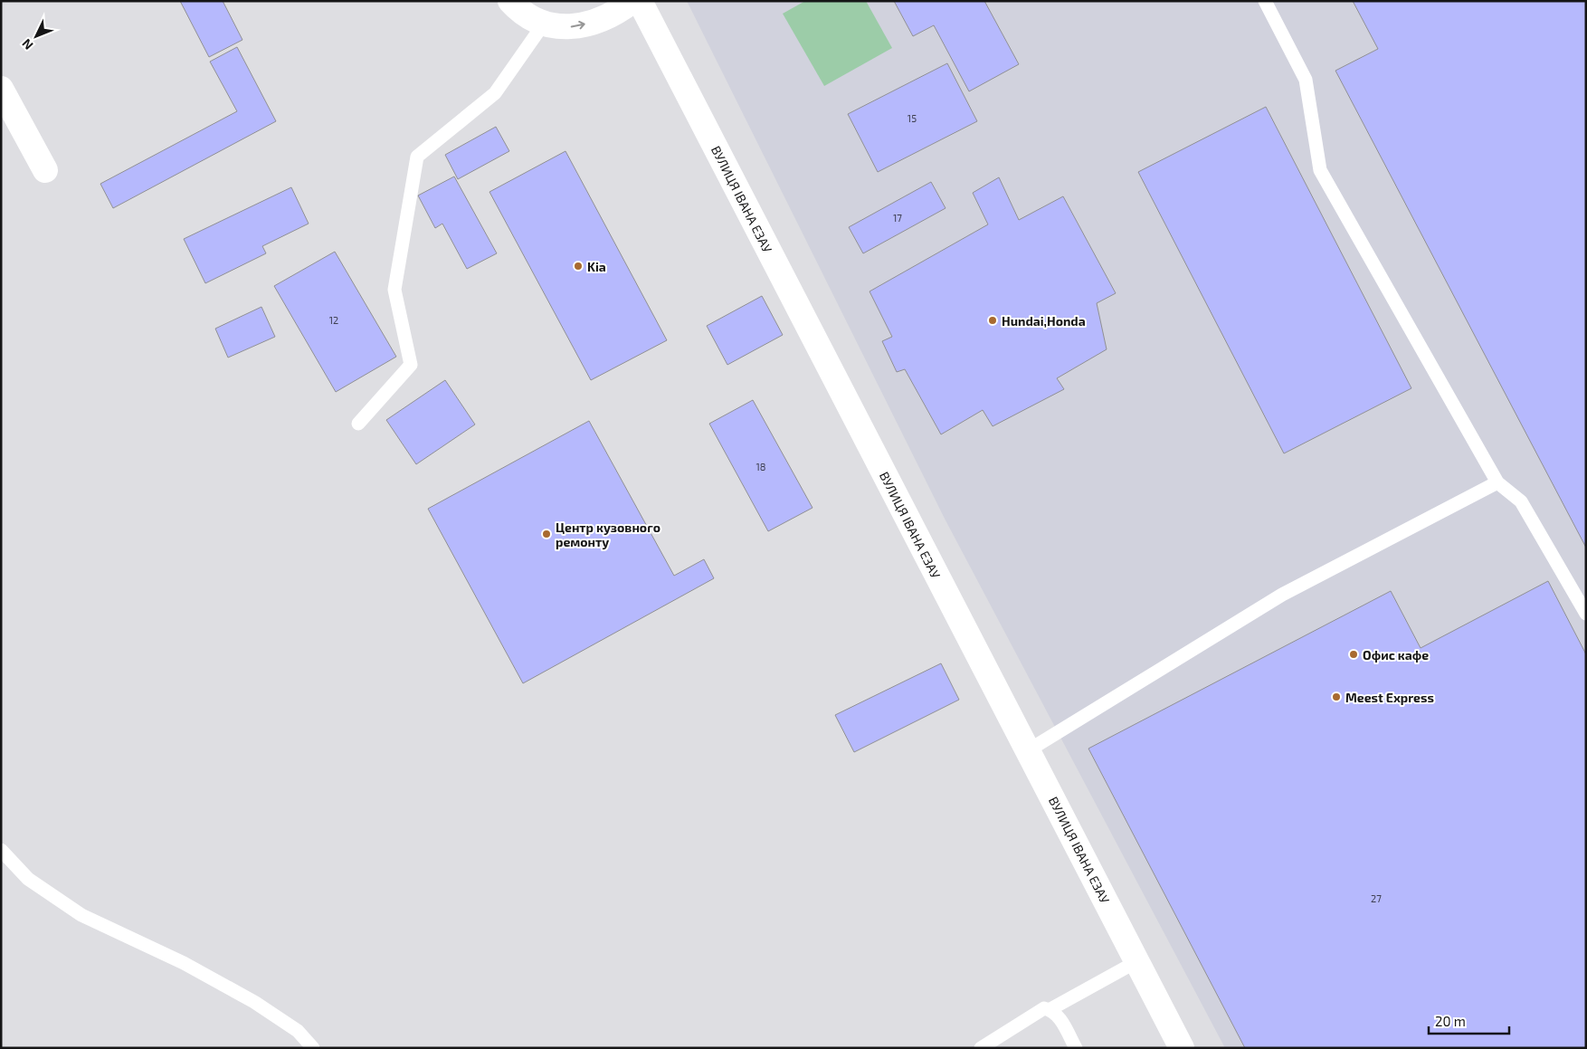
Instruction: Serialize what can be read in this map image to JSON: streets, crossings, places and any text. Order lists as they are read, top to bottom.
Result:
{
  "streets": {
    "street": ["ВУЛИЦЯ ІВАНА ЕЗАУ"]
  },
  "places": [
    "Kia",
    "Hundai,Honda",
    "Центр кузовного ремонту",
    "Офис кафе",
    "Meest Express"
  ],
  "house_numbers": [
    "15",
    "17",
    "12",
    "18",
    "27"
  ],
  "scale_bar": "20 m",
  "north": "bottom left"
}
